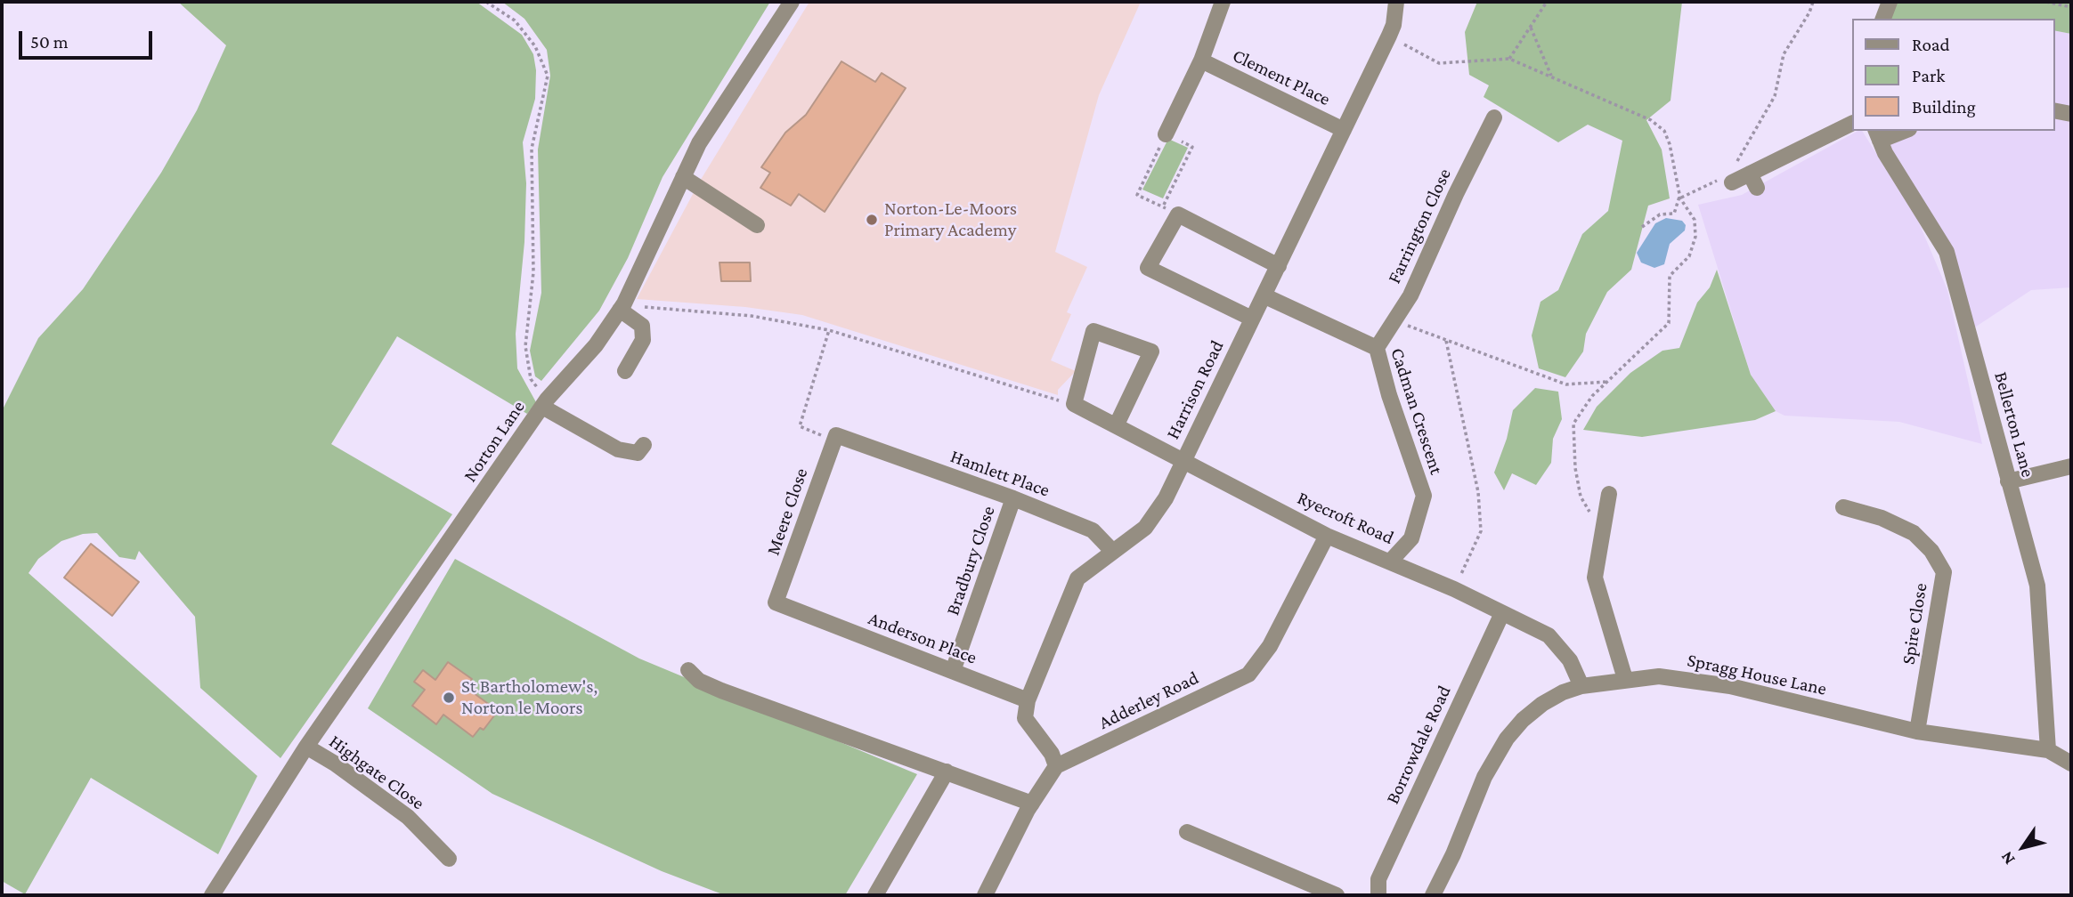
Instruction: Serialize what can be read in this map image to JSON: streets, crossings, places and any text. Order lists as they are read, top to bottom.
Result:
{
  "streets": {
    "street": [
      "Clement Place",
      "Farrington Close",
      "Harrison Road",
      "Cadman Crescent",
      "Bellerton Lane",
      "Norton Lane",
      "Hamlett Place",
      "Meere Close",
      "Ryecroft Road",
      "Bradbury Close",
      "Spire Close",
      "Anderson Place",
      "Spragg House Lane",
      "Adderley Road",
      "Borrowdale Road",
      "Highgate Close"
    ]
  },
  "crossings": [
    ["Clement Place", "Harrison Road"],
    ["Farrington Close", "Cadman Crescent"],
    ["Harrison Road", "Cadman Crescent"],
    ["Harrison Road", "Hamlett Place"],
    ["Harrison Road", "Ryecroft Road"],
    ["Harrison Road", "Anderson Place"],
    ["Cadman Crescent", "Ryecroft Road"],
    ["Bellerton Lane", "Spragg House Lane"],
    ["Norton Lane", "Highgate Close"],
    ["Hamlett Place", "Meere Close"],
    ["Hamlett Place", "Bradbury Close"],
    ["Meere Close", "Anderson Place"],
    ["Ryecroft Road", "Spragg House Lane"],
    ["Ryecroft Road", "Adderley Road"],
    ["Ryecroft Road", "Borrowdale Road"],
    ["Bradbury Close", "Anderson Place"],
    ["Spire Close", "Spragg House Lane"]
  ],
  "places": ["Norton-Le-Moors Primary Academy", "St Bartholomew's, Norton le Moors"],
  "legend": ["Road", "Park", "Building"],
  "scale_bar": "50 m",
  "north": "bottom left"
}
